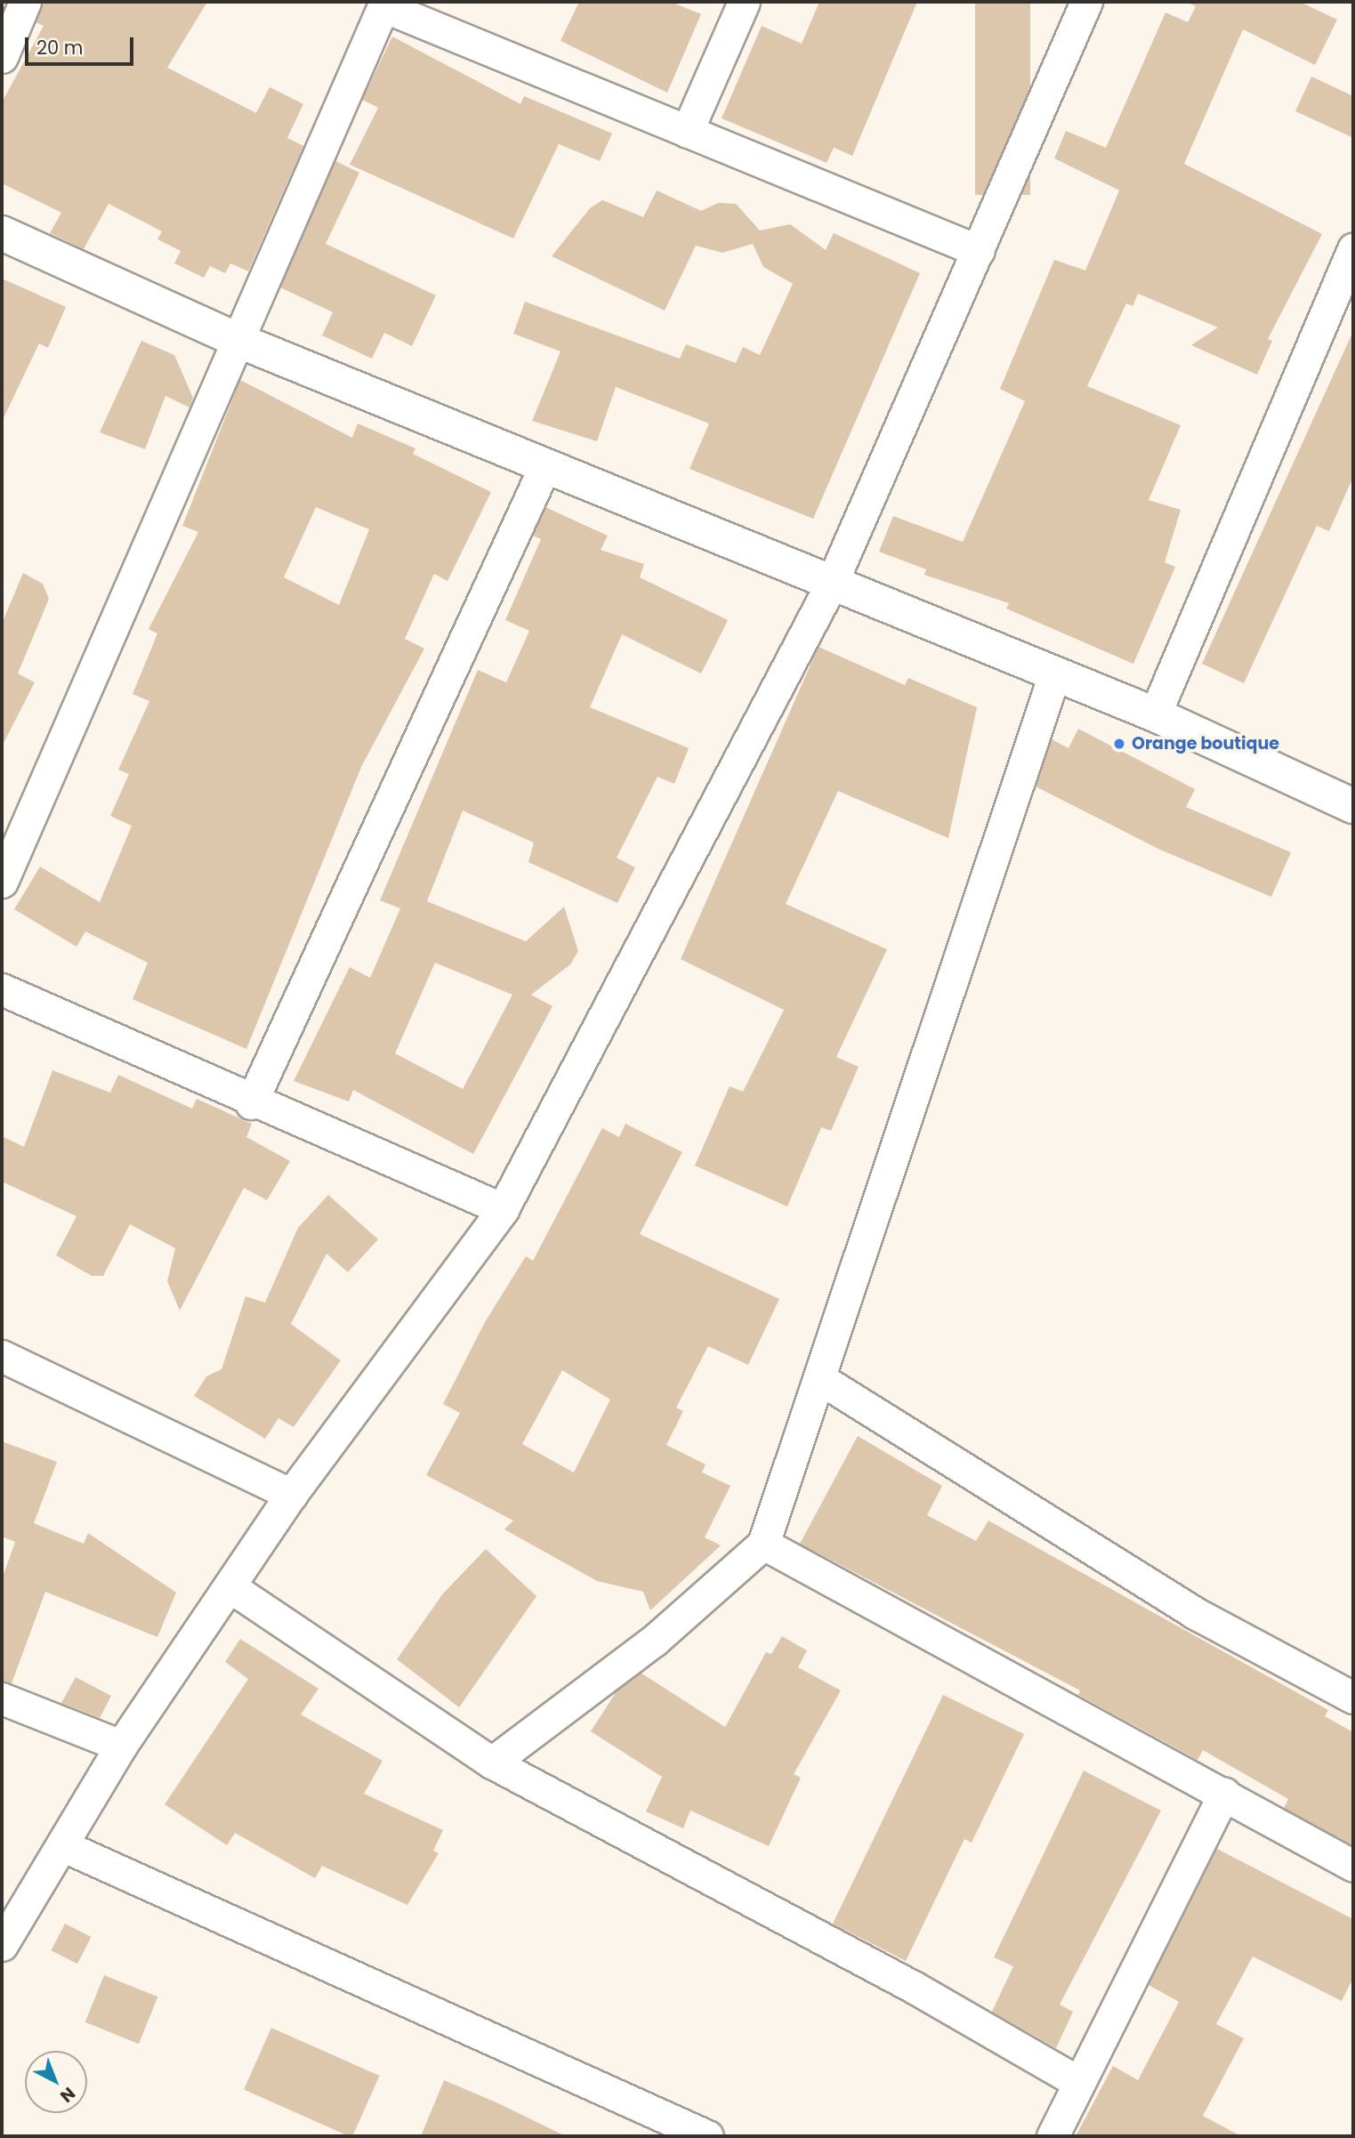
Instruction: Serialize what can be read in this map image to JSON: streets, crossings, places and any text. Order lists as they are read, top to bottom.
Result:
{
  "places": ["Orange boutique"],
  "scale_bar": "20 m",
  "north": "bottom right"
}
